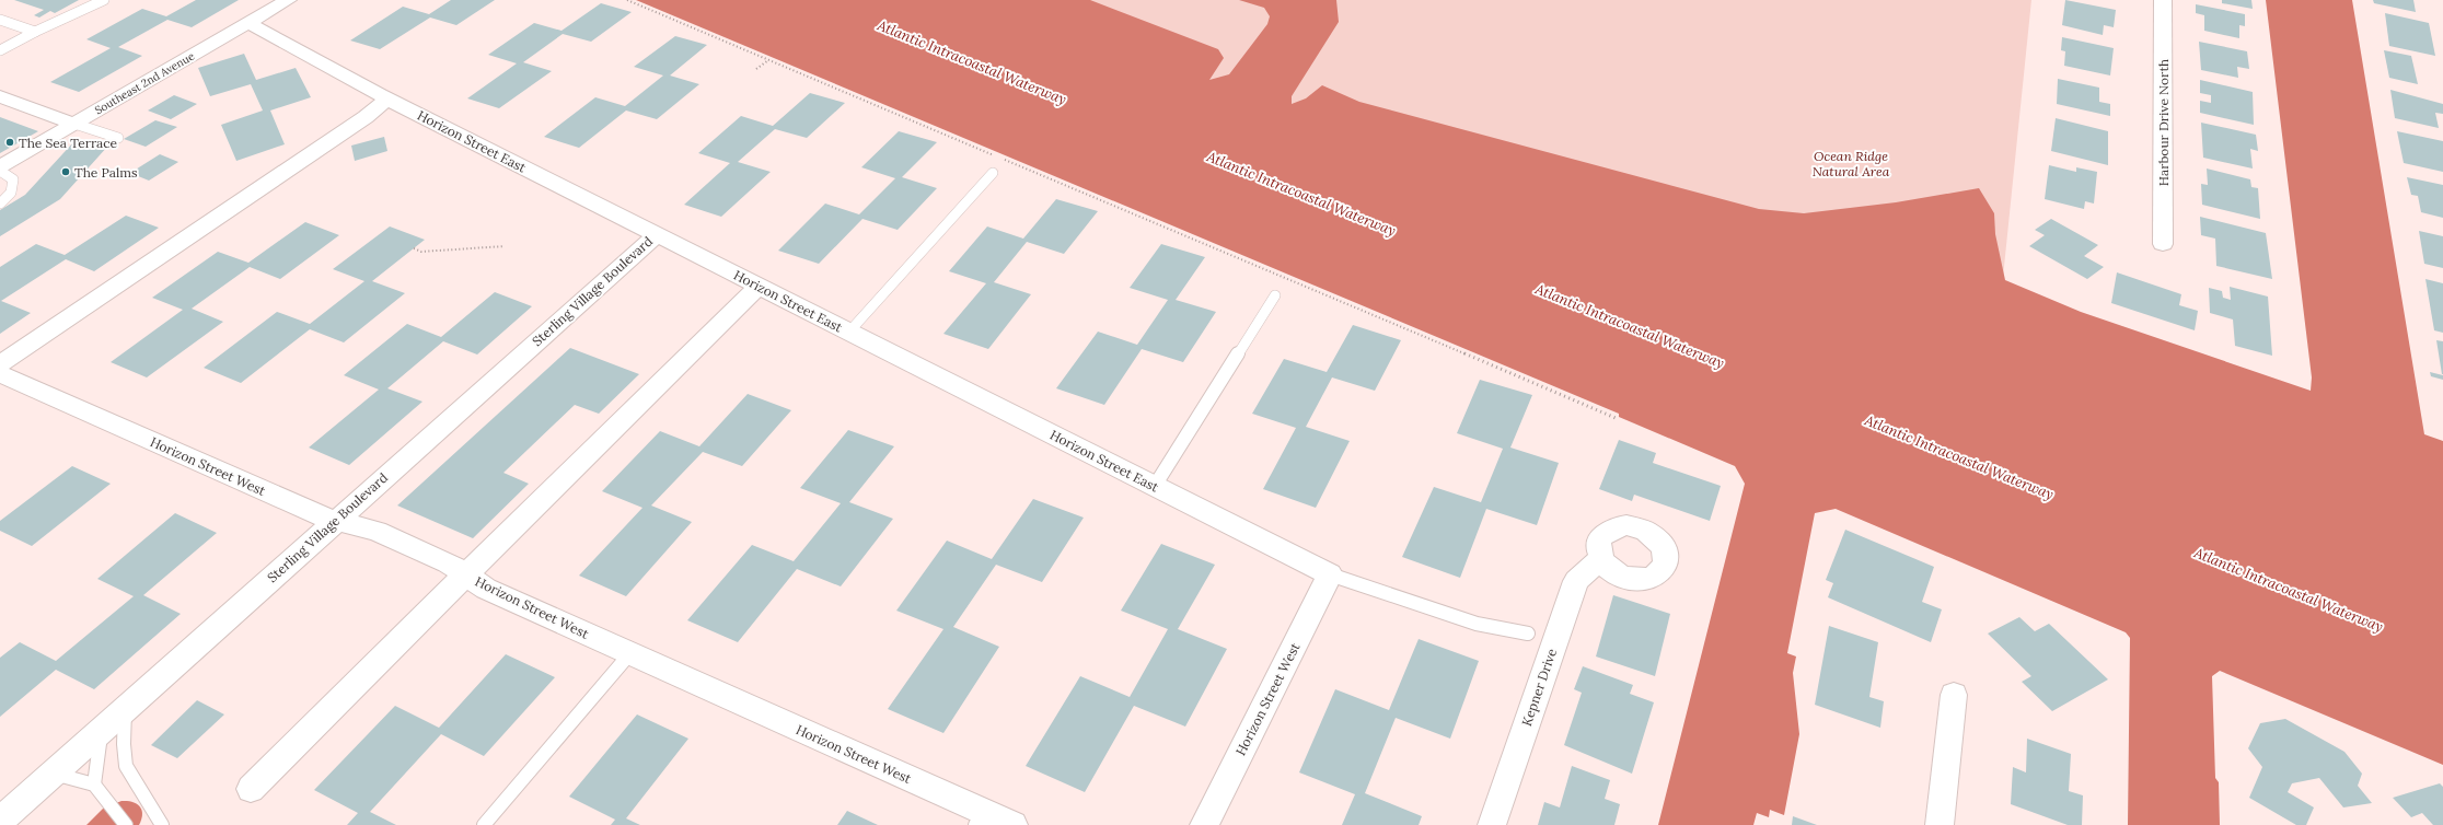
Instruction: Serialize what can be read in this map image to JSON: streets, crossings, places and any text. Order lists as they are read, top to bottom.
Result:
{
  "streets": {
    "street": [
      "Southeast 2nd Avenue",
      "Harbour Drive North",
      "Horizon Street East",
      "Sterling Village Boulevard",
      "Horizon Street West",
      "Kepner Drive"
    ]
  },
  "crossings": [
    ["Southeast 2nd Avenue", "Horizon Street East"],
    ["Horizon Street East", "Sterling Village Boulevard"],
    ["Horizon Street East", "Horizon Street West"],
    ["Sterling Village Boulevard", "Horizon Street West"]
  ],
  "water": ["Atlantic Intracoastal Waterway"],
  "parks": ["Ocean Ridge Natural Area"],
  "places": ["The Sea Terrace", "The Palms"]
}
